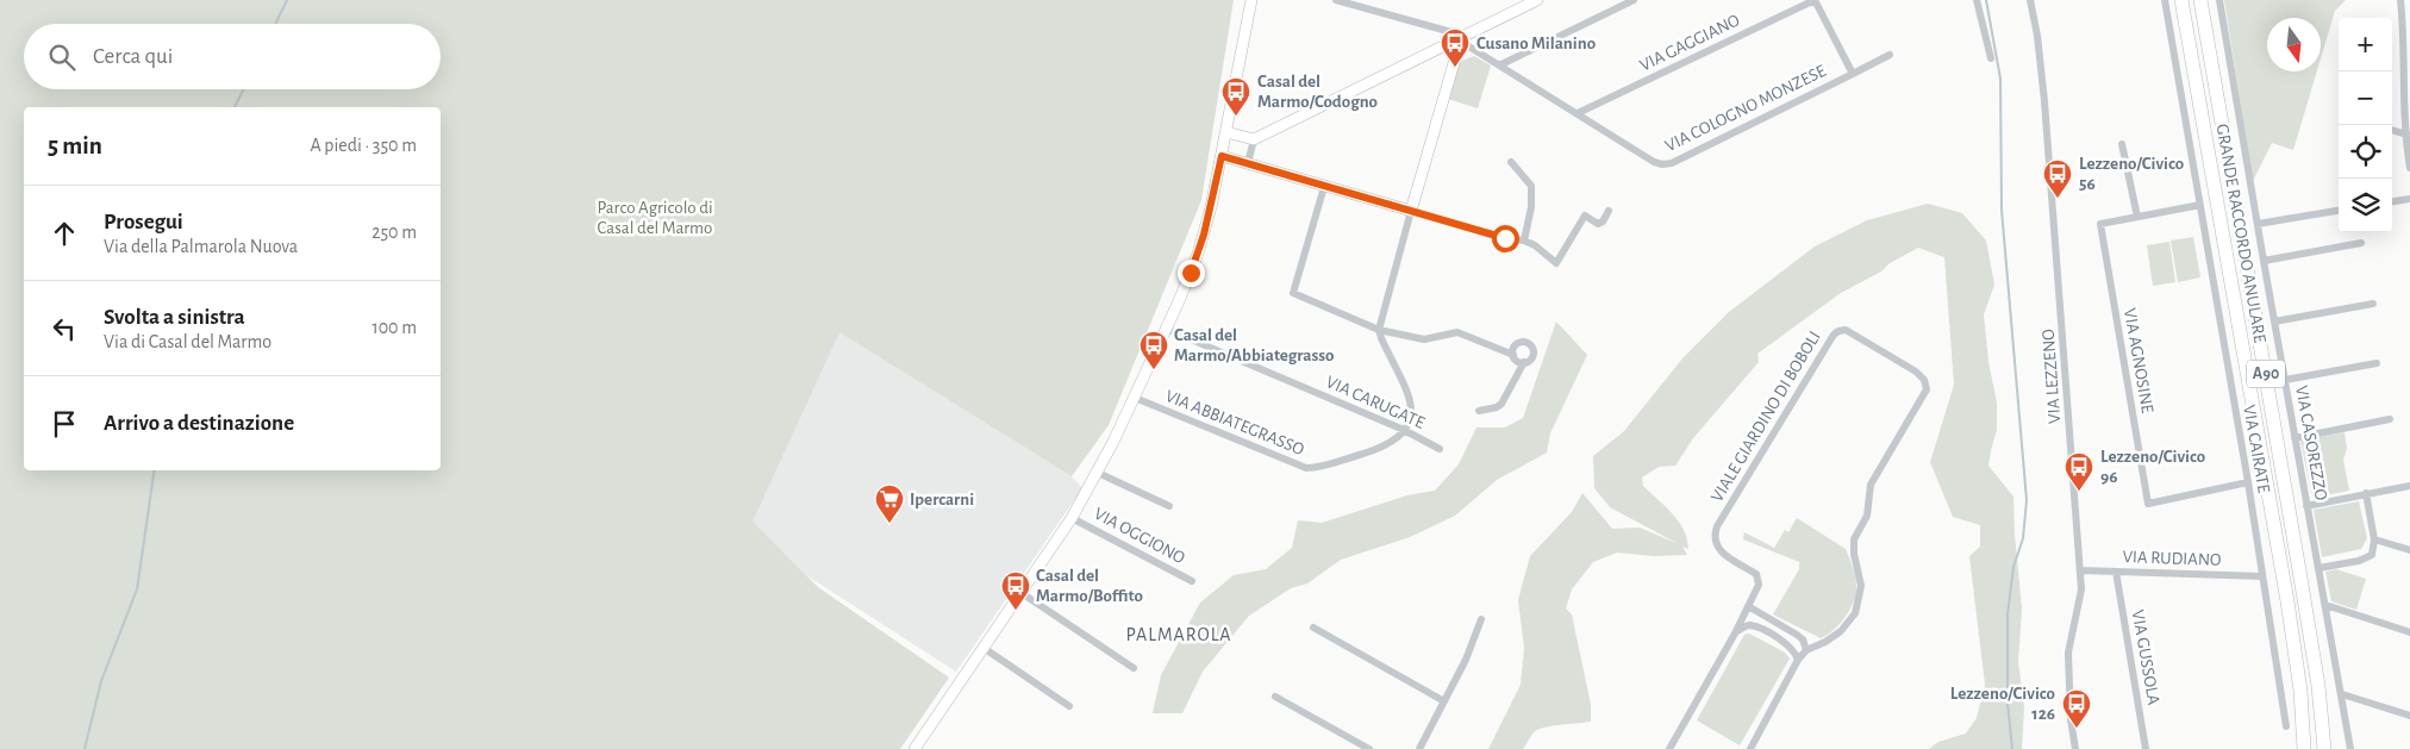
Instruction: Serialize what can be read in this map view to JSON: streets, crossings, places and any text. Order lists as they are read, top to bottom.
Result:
{
  "streets": {
    "highway": ["GRANDE RACCORDO ANULARE", "A90"],
    "street": [
      "VIA GAGGIANO",
      "VIA COLOGNO MONZESE",
      "VIA AGNOSINE",
      "VIA LEZZENO",
      "VIA CARUGATE",
      "VIALE GIARDINO DI BOBOLI",
      "VIA ABBIATEGRASSO",
      "VIA CASOREZZO",
      "VIA CAIRATE",
      "VIA OGGIONO",
      "VIA RUDIANO",
      "VIA GUSSOLA"
    ]
  },
  "crossings": [
    ["VIA GAGGIANO", "VIA COLOGNO MONZESE"],
    ["VIA AGNOSINE", "VIA CAIRATE"],
    ["VIA LEZZENO", "VIA RUDIANO"],
    ["VIA CARUGATE", "VIA ABBIATEGRASSO"],
    ["VIA CAIRATE", "VIA RUDIANO"],
    ["VIA RUDIANO", "VIA GUSSOLA"]
  ],
  "districts": ["PALMAROLA"],
  "parks": ["Parco Agricolo di Casal del Marmo"],
  "places": {
    "bus stop": [
      "Cusano Milanino",
      "Casal del Marmo/Codogno",
      "Lezzeno/Civico 56",
      "Casal del Marmo/Abbiategrasso",
      "Lezzeno/Civico 96",
      "Casal del Marmo/Boffito",
      "Lezzeno/Civico 126"
    ],
    "supermarket": ["Ipercarni"]
  },
  "north": "bottom",
  "page": {
    "map_buttons": ["+", "−"],
    "search": "Cerca qui",
    "heading": ["5 min", "A piedi · 350 m"],
    "list": [
      ["Prosegui", "Via della Palmarola Nuova", "250 m"],
      ["Svolta a sinistra", "Via di Casal del Marmo", "100 m"],
      "Arrivo a destinazione"
    ]
  }
}
